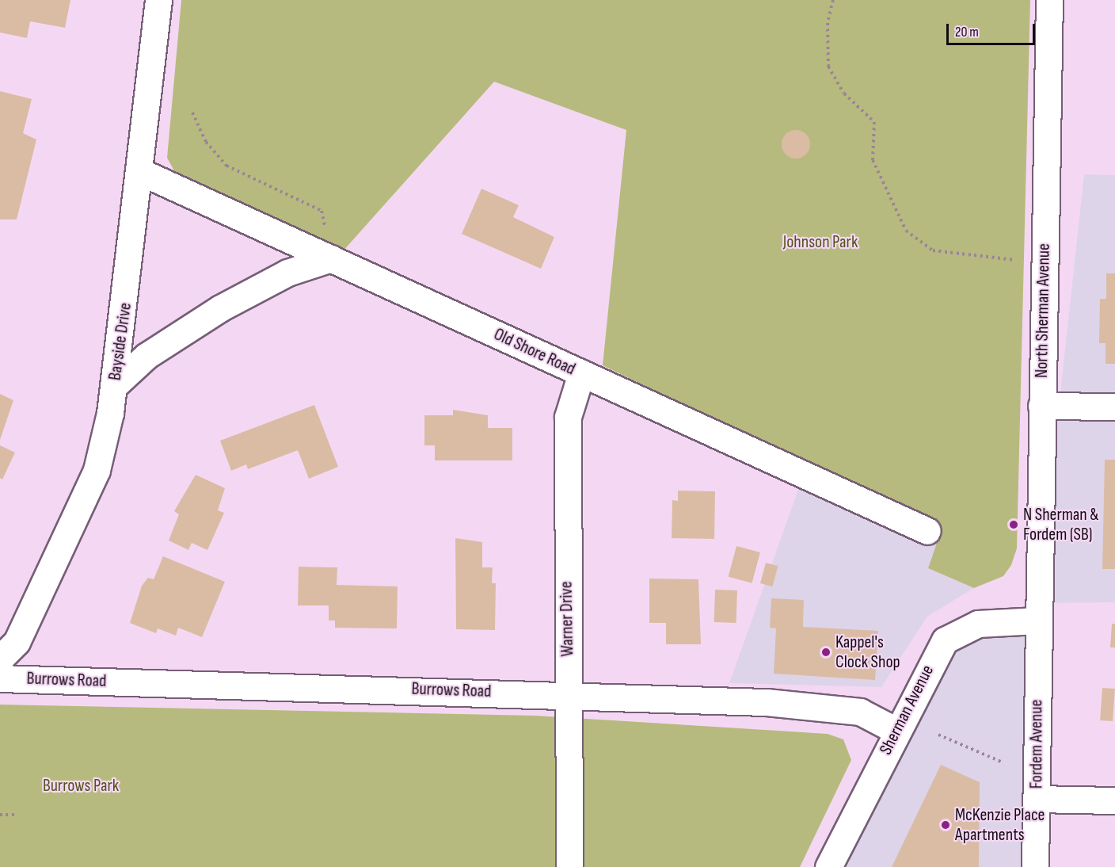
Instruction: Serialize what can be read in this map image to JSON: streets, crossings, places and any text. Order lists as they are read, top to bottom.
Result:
{
  "streets": {
    "street": [
      "North Sherman Avenue",
      "Bayside Drive",
      "Old Shore Road",
      "Warner Drive",
      "Burrows Road",
      "Sherman Avenue",
      "Fordem Avenue"
    ]
  },
  "crossings": [
    ["North Sherman Avenue", "Sherman Avenue"],
    ["North Sherman Avenue", "Fordem Avenue"],
    ["Bayside Drive", "Old Shore Road"],
    ["Old Shore Road", "Warner Drive"],
    ["Warner Drive", "Burrows Road"],
    ["Burrows Road", "Sherman Avenue"],
    ["Sherman Avenue", "Fordem Avenue"]
  ],
  "parks": ["Johnson Park", "Burrows Park"],
  "places": ["N Sherman & Fordem (SB)", "Kappel's Clock Shop", "McKenzie Place Apartments"],
  "scale_bar": "20 m"
}
